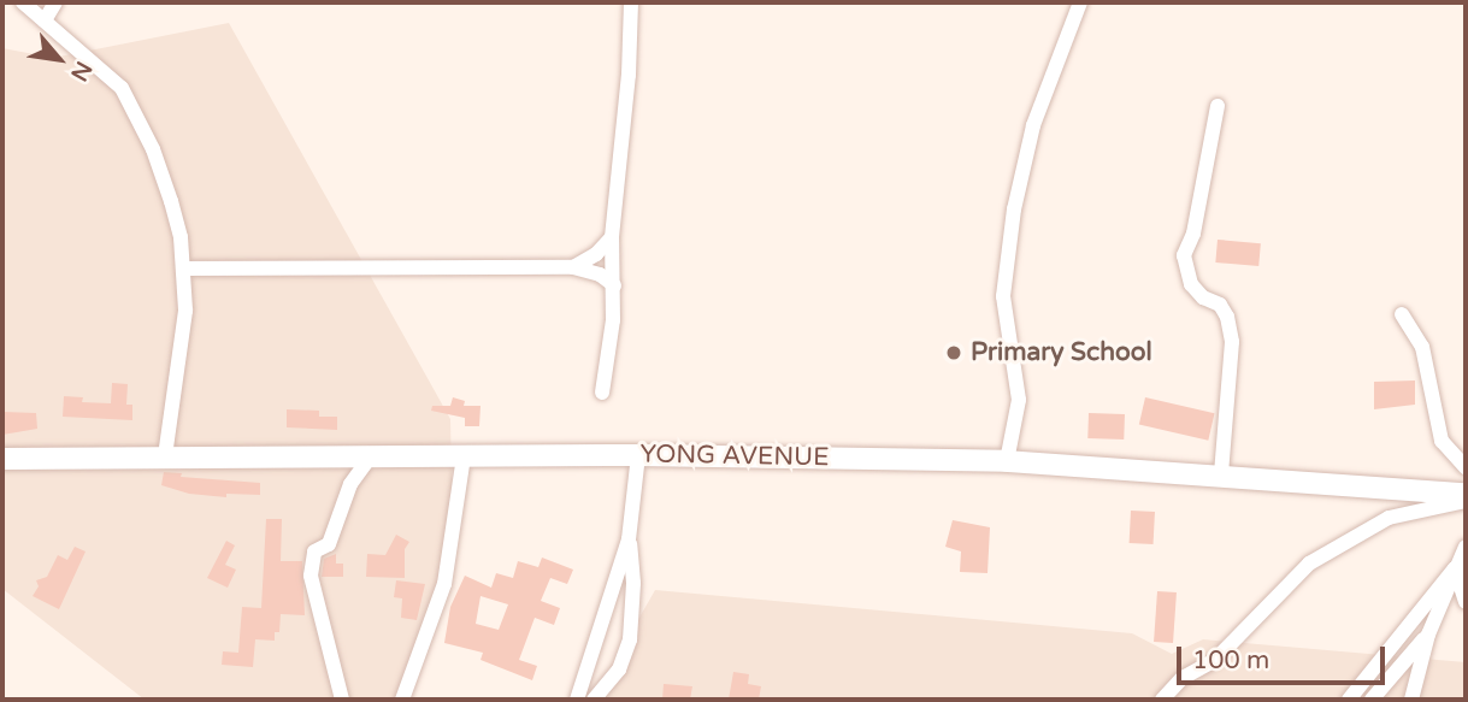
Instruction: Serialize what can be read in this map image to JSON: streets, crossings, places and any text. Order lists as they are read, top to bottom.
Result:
{
  "streets": {
    "street": ["YONG AVENUE"]
  },
  "places": ["Primary School"],
  "scale_bar": "100 m",
  "north": "bottom right"
}
